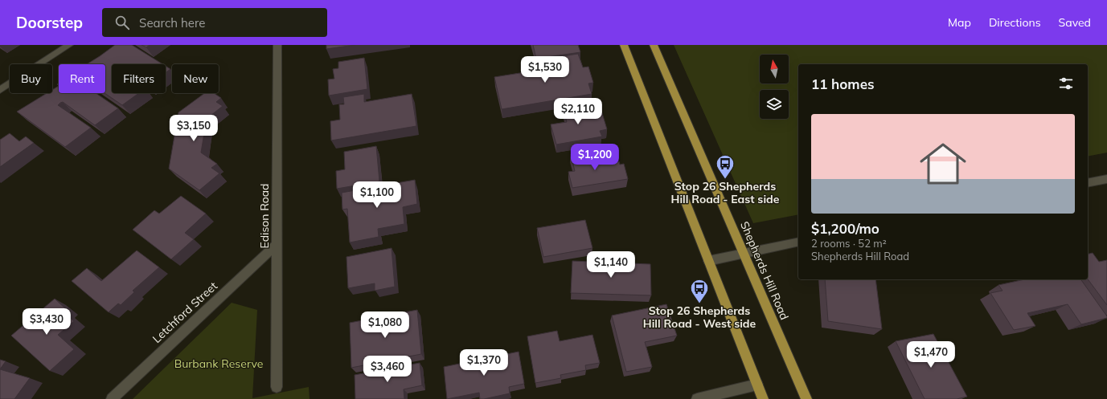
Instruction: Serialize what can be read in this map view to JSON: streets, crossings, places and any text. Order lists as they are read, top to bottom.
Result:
{
  "streets": {
    "main road": ["Shepherds Hill Road"],
    "street": ["Edison Road", "Letchford Street"]
  },
  "crossings": [
    ["Edison Road", "Letchford Street"]
  ],
  "parks": ["Burbank Reserve"],
  "places": {
    "bus stop": ["Stop 26 Shepherds Hill Road - East side", "Stop 26 Shepherds Hill Road - West side"]
  },
  "north": "top",
  "page": {
    "header": "Doorstep",
    "search": "Search here",
    "nav": ["Map", "Directions", "Saved"],
    "price": [
      "$1,530",
      "$2,110",
      "$3,150",
      "$1,200",
      "$1,100",
      "$1,140",
      "$3,430",
      "$1,080",
      "$1,470",
      "$1,370",
      "$3,460"
    ],
    "chip": [
      "Buy",
      "Rent",
      "Filters",
      "New"
    ],
    "heading": "11 homes",
    "list": [
      {
        "name": "$1,200/mo",
        "note": "2 rooms · 52 m² · Shepherds Hill Road"
      }
    ]
  }
}
